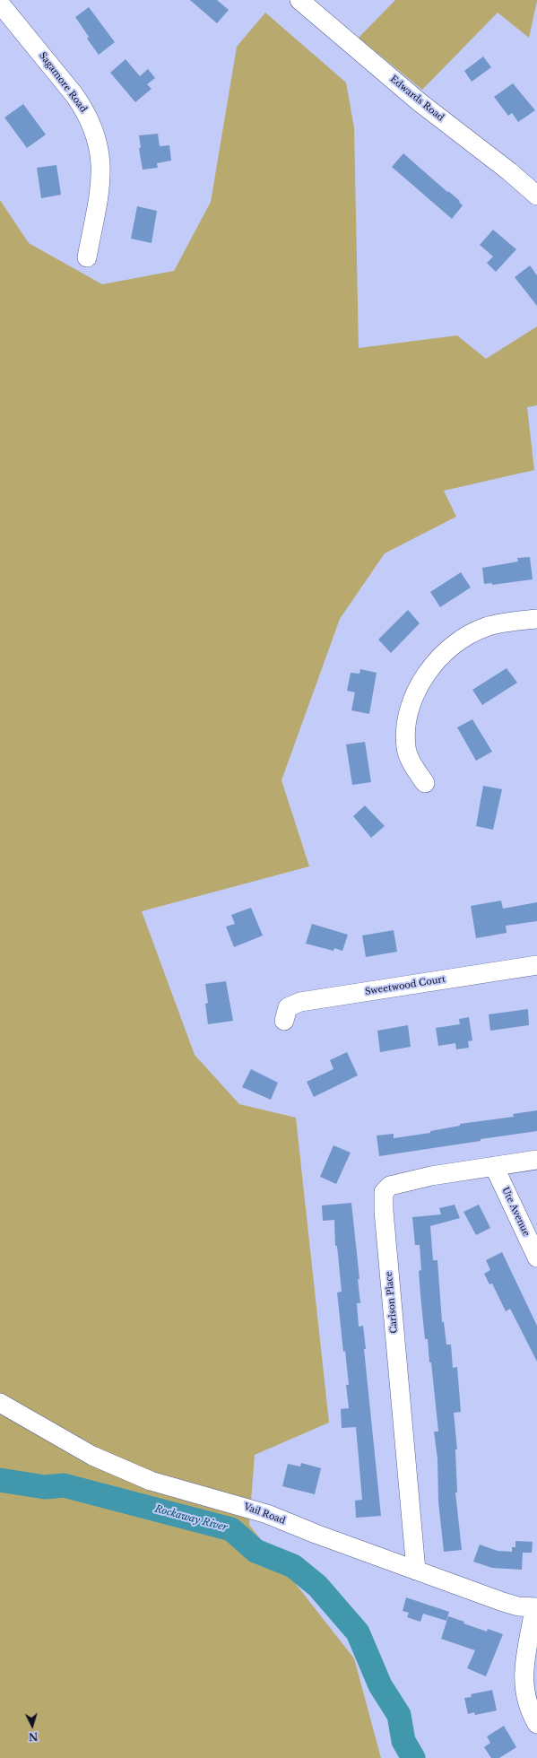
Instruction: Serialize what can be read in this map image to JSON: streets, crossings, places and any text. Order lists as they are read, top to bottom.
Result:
{
  "streets": {
    "street": [
      "Sagamore Road",
      "Edwards Road",
      "Sweetwood Court",
      "Ute Avenue",
      "Carlson Place",
      "Vail Road"
    ]
  },
  "crossings": [
    ["Ute Avenue", "Carlson Place"],
    ["Carlson Place", "Vail Road"]
  ],
  "water": ["Rockaway River"],
  "north": "bottom"
}
